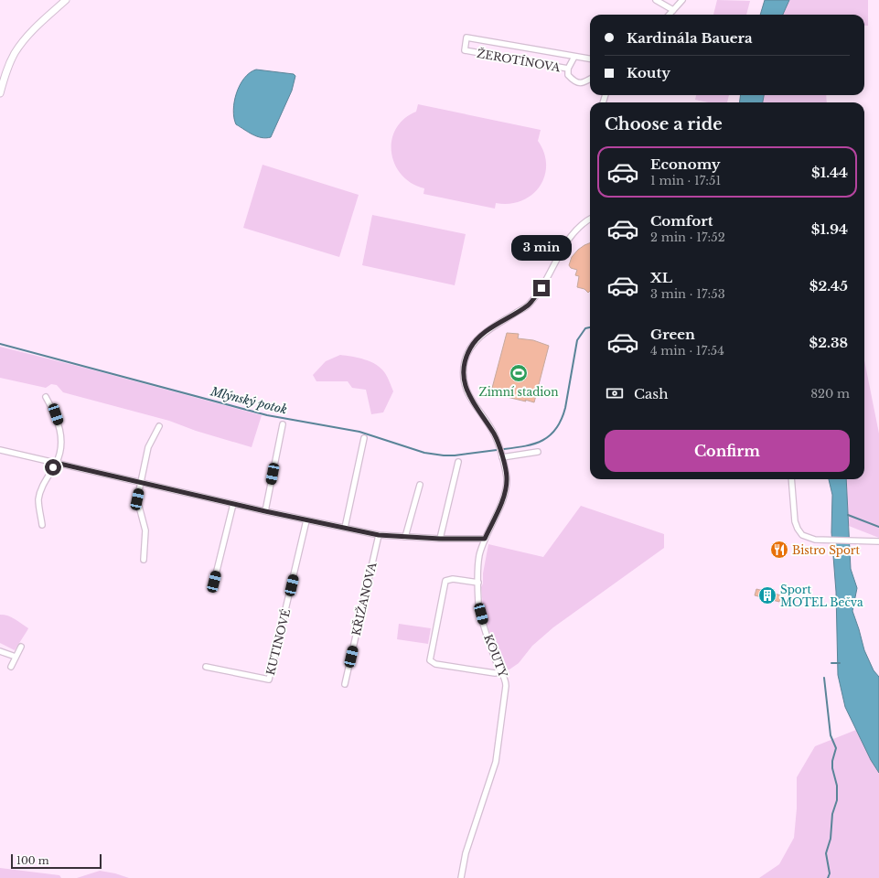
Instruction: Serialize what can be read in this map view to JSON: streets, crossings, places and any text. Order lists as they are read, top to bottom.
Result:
{
  "streets": {
    "street": [
      "ŽEROTÍNOVA",
      "KŘIŽANOVA",
      "KUTINOVÉ",
      "KOUTY"
    ]
  },
  "water": ["Mlýnský potok"],
  "places": {
    "sports": ["Zimní stadion"],
    "restaurant": ["Bistro Sport"],
    "building": ["Sport MOTEL Bečva"]
  },
  "scale_bar": "100 m",
  "page": {
    "banner": ["Kardinála Bauera", "Kouty"],
    "heading": "Choose a ride",
    "list": [
      {
        "name": "Economy",
        "note": "1 min · 17:51",
        "value": "$1.44"
      },
      {
        "name": "Comfort",
        "note": "2 min · 17:52",
        "value": "$1.94"
      },
      {
        "name": "XL",
        "note": "3 min · 17:53",
        "value": "$2.45"
      },
      {
        "name": "Green",
        "note": "4 min · 17:54",
        "value": "$2.38"
      }
    ],
    "bubble": "3 min",
    "pay": ["Cash", "820 m"],
    "buttons": "Confirm",
    "scale": "100 m"
  }
}
